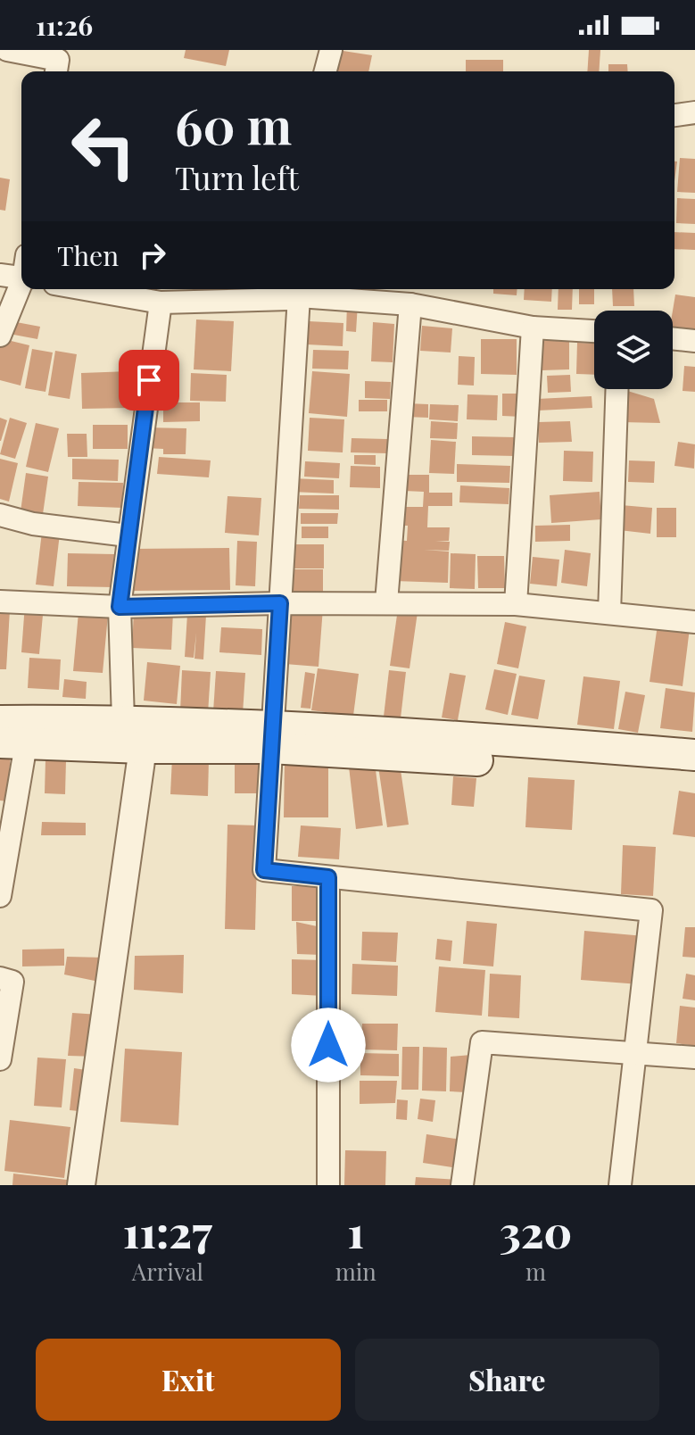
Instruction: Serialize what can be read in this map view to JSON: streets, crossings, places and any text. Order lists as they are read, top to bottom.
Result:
{
  "page": {
    "status": "11:26",
    "turn": ["60 m", "Turn left"],
    "then": "Then",
    "eta": [
      "11:27",
      "Arrival",
      "1",
      "min",
      "320",
      "m"
    ],
    "buttons": ["Exit", "Share"]
  }
}
